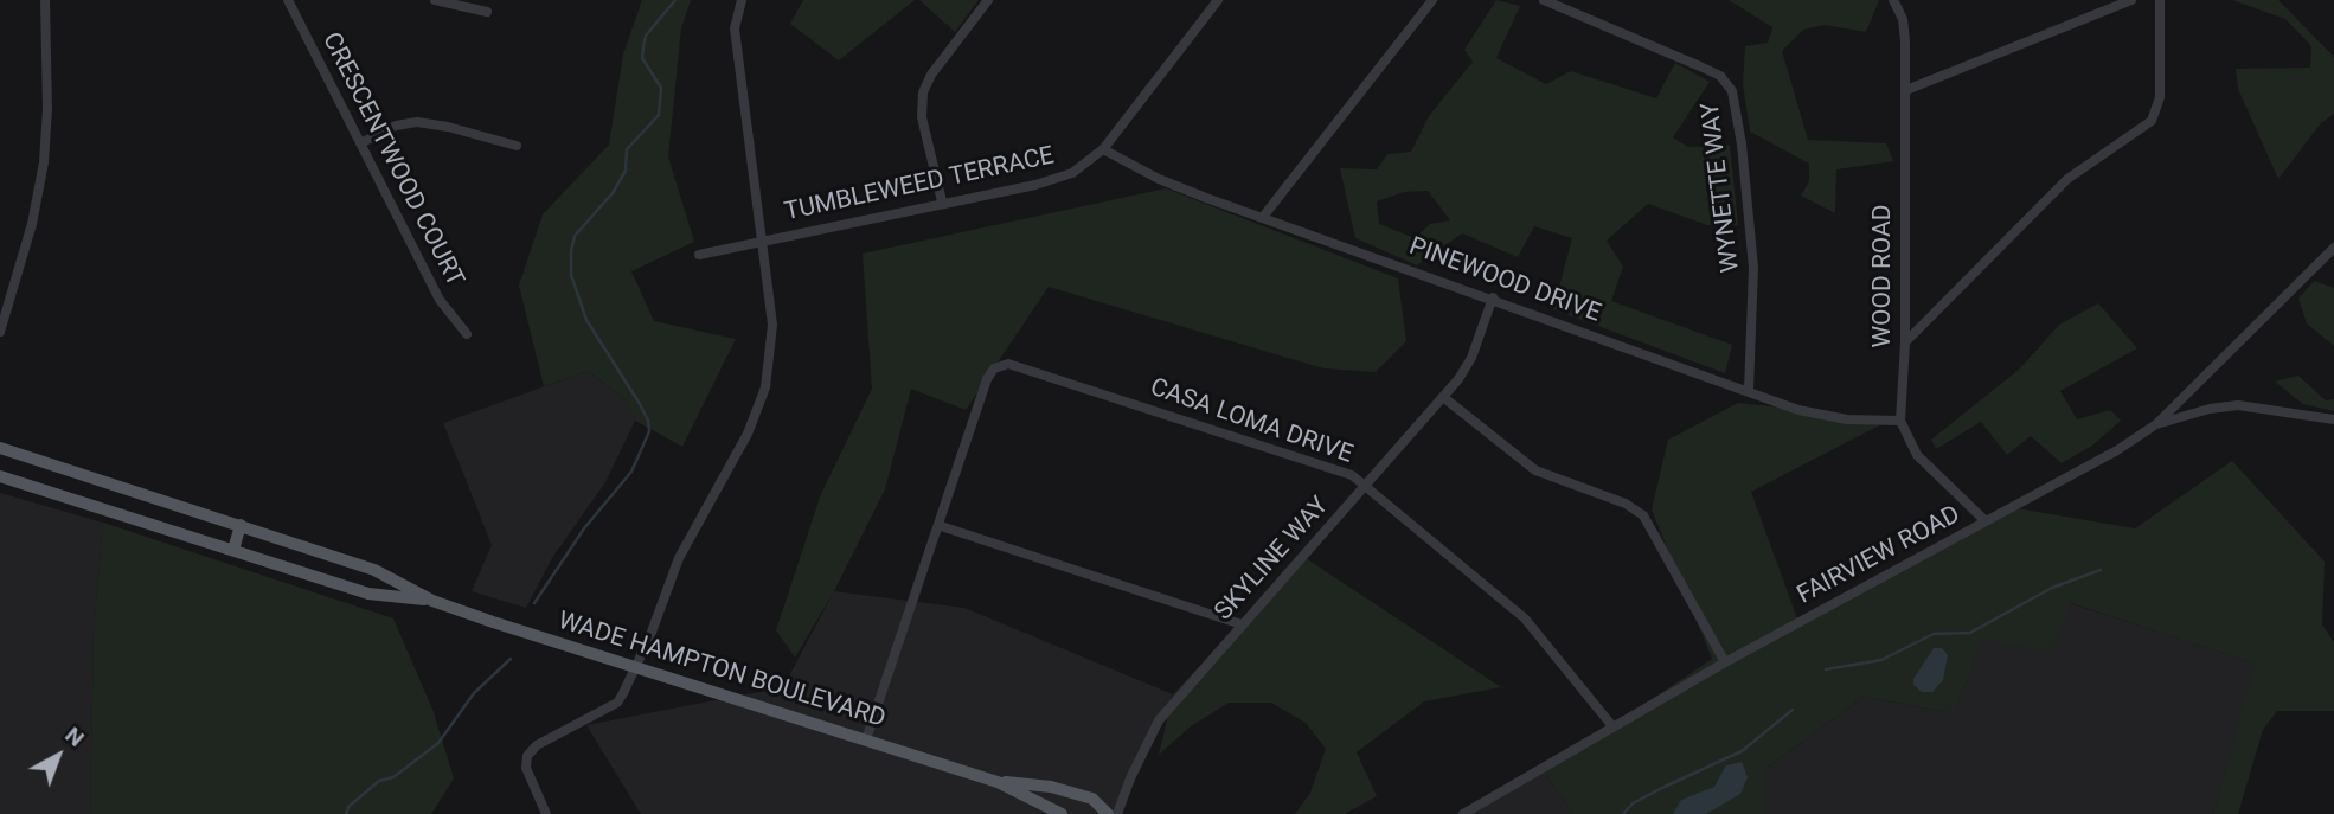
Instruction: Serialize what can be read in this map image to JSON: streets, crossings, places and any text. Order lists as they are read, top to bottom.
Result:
{
  "streets": {
    "main road": ["WADE HAMPTON BOULEVARD"],
    "street": [
      "CRESCENTWOOD COURT",
      "TUMBLEWEED TERRACE",
      "WYNETTE WAY",
      "WOOD ROAD",
      "PINEWOOD DRIVE",
      "CASA LOMA DRIVE",
      "FAIRVIEW ROAD",
      "SKYLINE WAY"
    ]
  },
  "crossings": [
    ["TUMBLEWEED TERRACE", "PINEWOOD DRIVE"],
    ["WYNETTE WAY", "PINEWOOD DRIVE"],
    ["WOOD ROAD", "PINEWOOD DRIVE"],
    ["PINEWOOD DRIVE", "SKYLINE WAY"],
    ["CASA LOMA DRIVE", "FAIRVIEW ROAD"],
    ["CASA LOMA DRIVE", "SKYLINE WAY"]
  ],
  "north": "top right"
}
